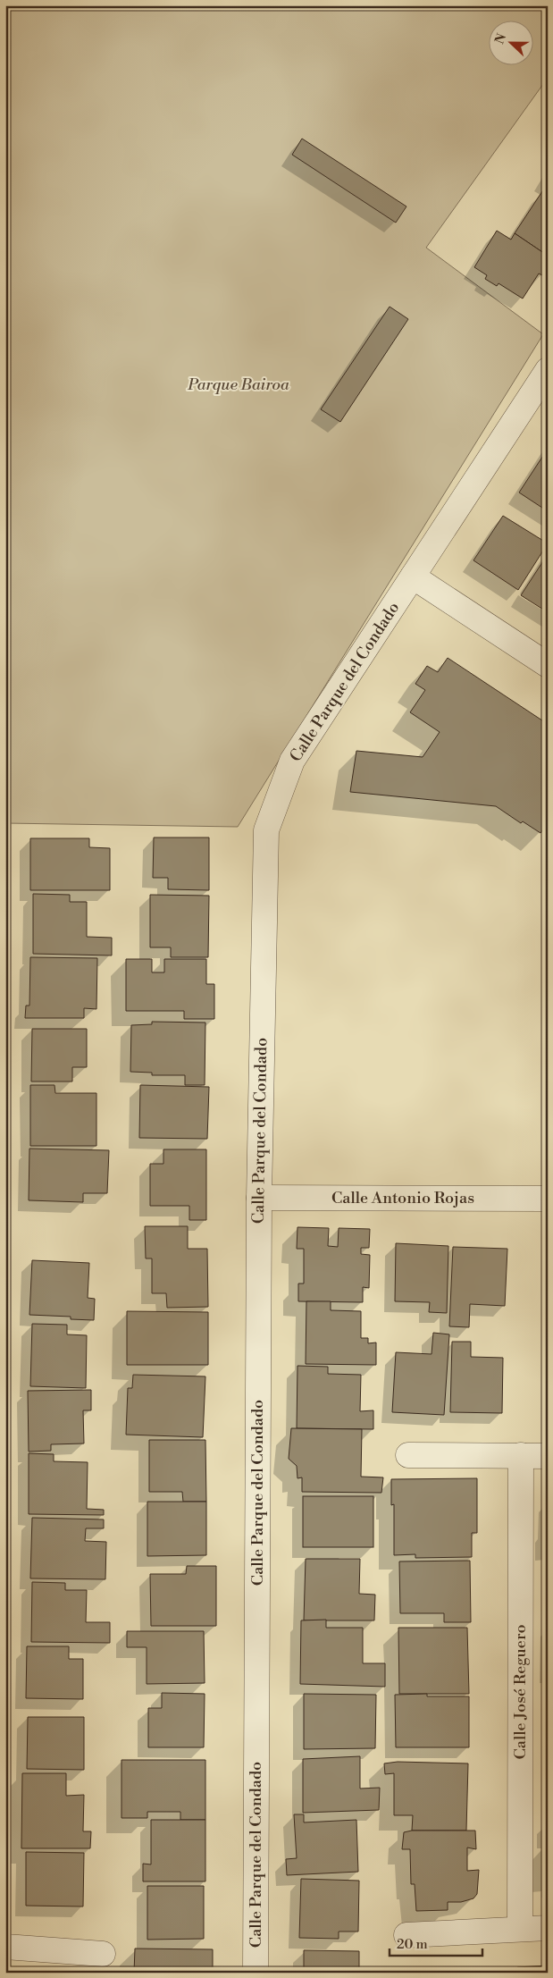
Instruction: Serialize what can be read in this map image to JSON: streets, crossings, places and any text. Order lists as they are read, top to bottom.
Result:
{
  "streets": {
    "street": ["Calle Parque del Condado", "Calle Antonio Rojas", "Calle José Reguero"]
  },
  "crossings": [
    ["Calle Parque del Condado", "Calle Antonio Rojas"]
  ],
  "parks": ["Parque Bairoa"],
  "scale_bar": "20 m",
  "north": "left"
}
